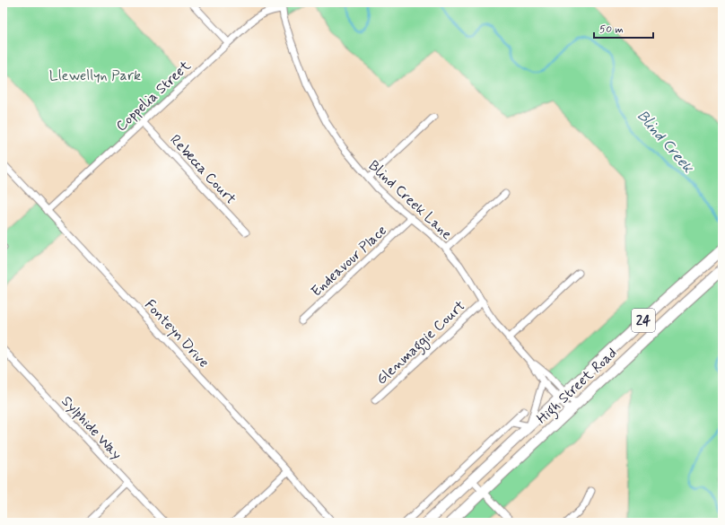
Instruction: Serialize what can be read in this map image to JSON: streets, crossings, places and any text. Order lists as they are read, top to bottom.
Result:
{
  "streets": {
    "main road": ["24", "High Street Road"],
    "street": [
      "Coppelia Street",
      "Rebecca Court",
      "Blind Creek Lane",
      "Endeavour Place",
      "Fonteyn Drive",
      "Glenmaggie Court",
      "Sylphide Way"
    ]
  },
  "crossings": [
    ["Coppelia Street", "Rebecca Court"],
    ["Coppelia Street", "Blind Creek Lane"],
    ["Coppelia Street", "Fonteyn Drive"],
    ["Blind Creek Lane", "Endeavour Place"],
    ["Blind Creek Lane", "Glenmaggie Court"],
    ["Blind Creek Lane", "High Street Road"]
  ],
  "water": ["Blind Creek"],
  "parks": ["Llewellyn Park"],
  "scale_bar": "50 m"
}
